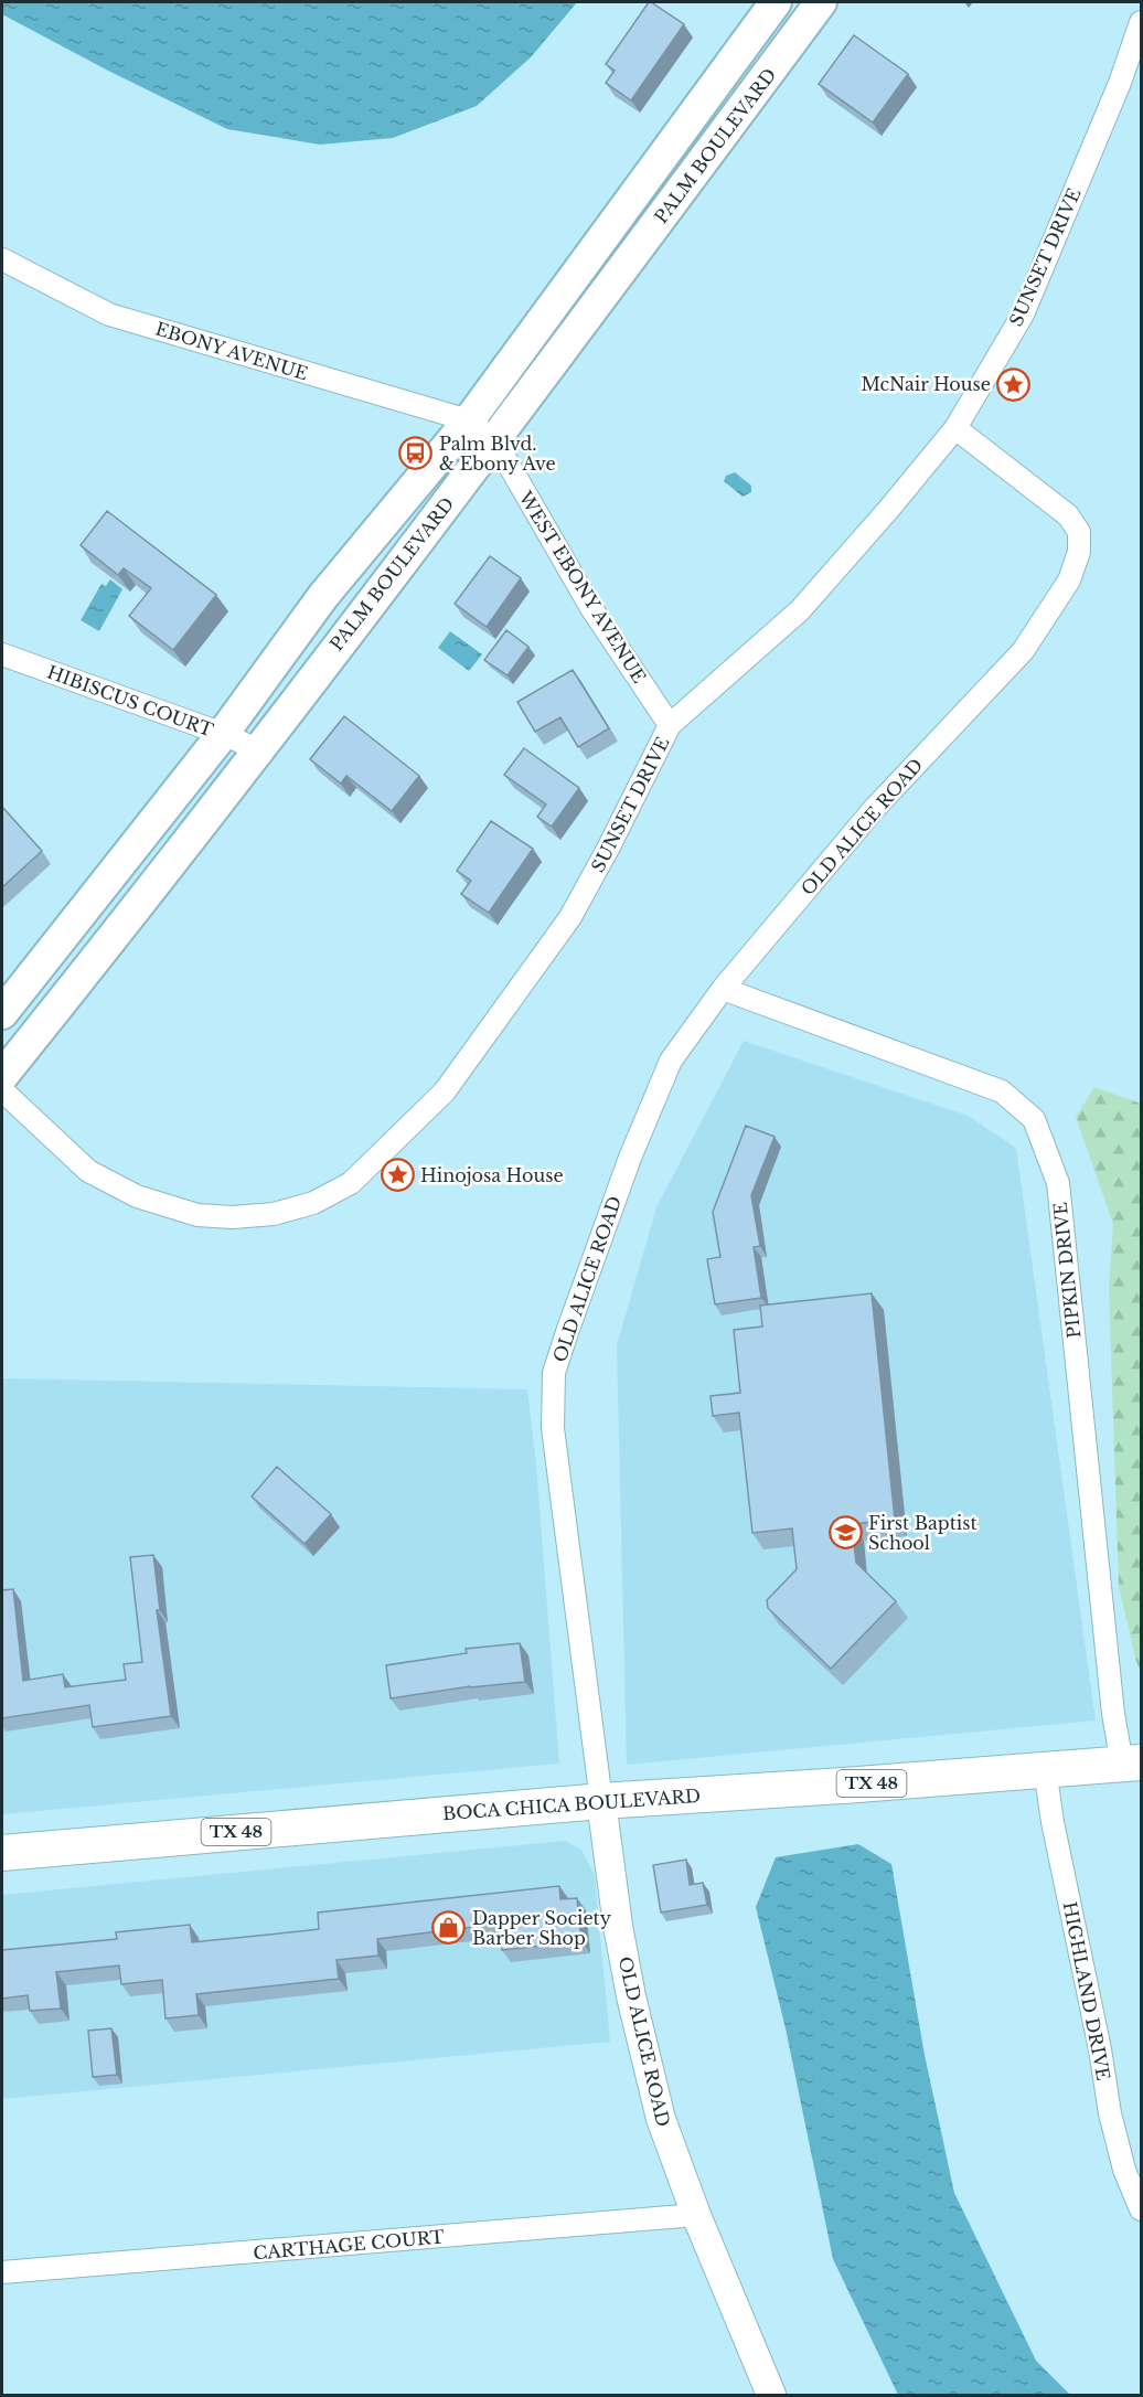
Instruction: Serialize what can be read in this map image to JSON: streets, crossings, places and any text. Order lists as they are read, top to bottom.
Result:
{
  "streets": {
    "main road": ["PALM BOULEVARD", "TX 48", "BOCA CHICA BOULEVARD"],
    "street": [
      "SUNSET DRIVE",
      "EBONY AVENUE",
      "WEST EBONY AVENUE",
      "HIBISCUS COURT",
      "OLD ALICE ROAD",
      "PIPKIN DRIVE",
      "HIGHLAND DRIVE",
      "CARTHAGE COURT"
    ]
  },
  "crossings": [
    ["PALM BOULEVARD", "EBONY AVENUE"],
    ["PALM BOULEVARD", "WEST EBONY AVENUE"],
    ["PALM BOULEVARD", "HIBISCUS COURT"],
    ["SUNSET DRIVE", "WEST EBONY AVENUE"],
    ["SUNSET DRIVE", "OLD ALICE ROAD"],
    ["EBONY AVENUE", "WEST EBONY AVENUE"],
    ["OLD ALICE ROAD", "PIPKIN DRIVE"],
    ["OLD ALICE ROAD", "BOCA CHICA BOULEVARD"],
    ["OLD ALICE ROAD", "CARTHAGE COURT"],
    ["PIPKIN DRIVE", "BOCA CHICA BOULEVARD"],
    ["BOCA CHICA BOULEVARD", "HIGHLAND DRIVE"]
  ],
  "places": {
    "place": ["McNair House", "Hinojosa House"],
    "bus stop": ["Palm Blvd. & Ebony Ave"],
    "school or university": ["First Baptist School"],
    "shop": ["Dapper Society Barber Shop"]
  }
}
